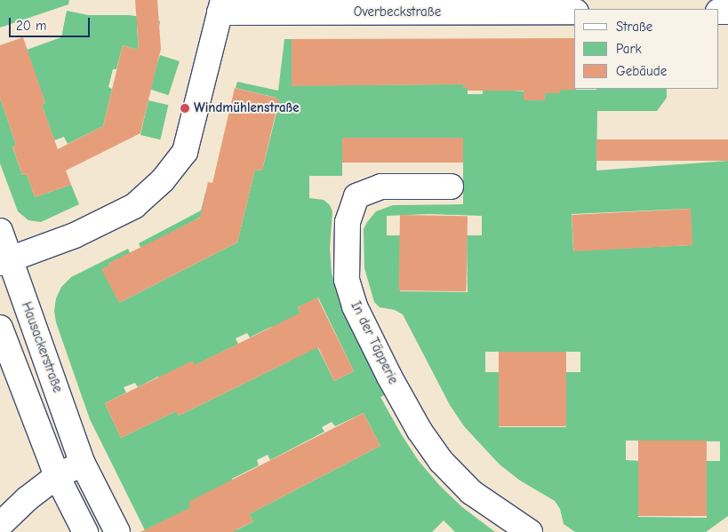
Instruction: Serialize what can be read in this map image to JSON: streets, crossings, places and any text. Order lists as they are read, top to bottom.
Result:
{
  "streets": {
    "street": ["Overbeckstraße", "In der Täpperie", "Hausackerstraße"]
  },
  "places": ["Windmühlenstraße"],
  "legend": ["Straße", "Park", "Gebäude"],
  "scale_bar": "20 m"
}
